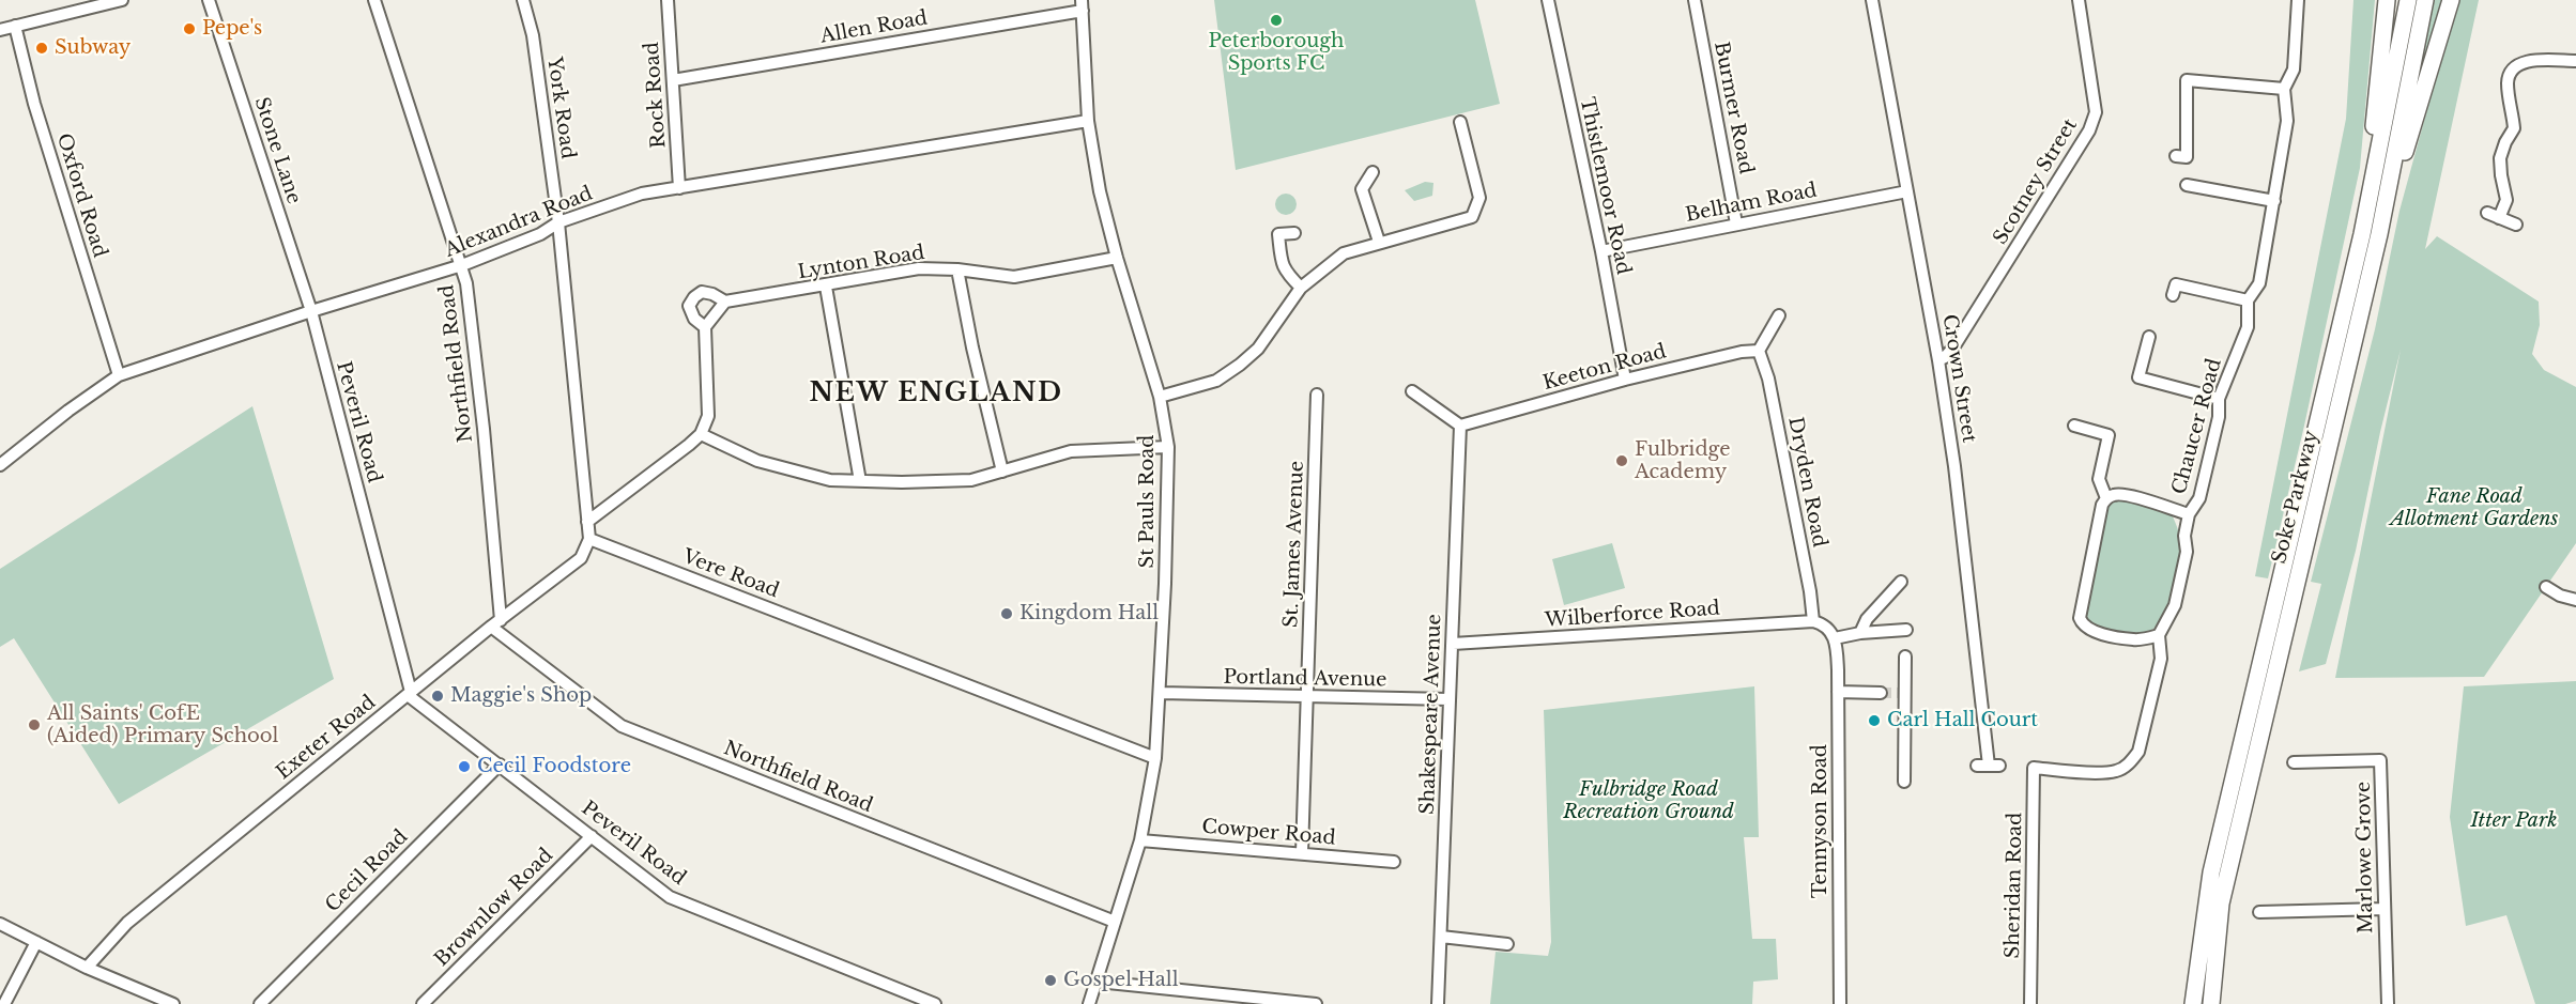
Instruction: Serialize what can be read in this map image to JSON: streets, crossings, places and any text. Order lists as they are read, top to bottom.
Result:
{
  "streets": {
    "highway": ["Soke Parkway"],
    "street": [
      "Allen Road",
      "Rock Road",
      "York Road",
      "Burmer Road",
      "Stone Lane",
      "Scotney Street",
      "Thistlemoor Road",
      "Oxford Road",
      "Belham Road",
      "Alexandra Road",
      "Lynton Road",
      "Northfield Road",
      "Keeton Road",
      "Crown Street",
      "Peveril Road",
      "Chaucer Road",
      "Dryden Road",
      "St Pauls Road",
      "St. James Avenue",
      "Vere Road",
      "Wilberforce Road",
      "Portland Avenue",
      "Shakespeare Avenue",
      "Exeter Road",
      "Tennyson Road",
      "Cowper Road",
      "Marlowe Grove",
      "Cecil Road",
      "Sheridan Road",
      "Brownlow Road"
    ]
  },
  "crossings": [
    ["Allen Road", "Rock Road"],
    ["Allen Road", "St Pauls Road"],
    ["Rock Road", "Alexandra Road"],
    ["York Road", "Alexandra Road"],
    ["Burmer Road", "Belham Road"],
    ["Stone Lane", "Alexandra Road"],
    ["Stone Lane", "Peveril Road"],
    ["Scotney Street", "Crown Street"],
    ["Thistlemoor Road", "Belham Road"],
    ["Thistlemoor Road", "Keeton Road"],
    ["Oxford Road", "Alexandra Road"],
    ["Belham Road", "Crown Street"],
    ["Alexandra Road", "Northfield Road"],
    ["Alexandra Road", "Peveril Road"],
    ["Alexandra Road", "St Pauls Road"],
    ["Lynton Road", "St Pauls Road"],
    ["Northfield Road", "St Pauls Road"],
    ["Northfield Road", "Exeter Road"],
    ["Keeton Road", "Dryden Road"],
    ["Keeton Road", "Shakespeare Avenue"],
    ["Peveril Road", "Exeter Road"],
    ["Peveril Road", "Cecil Road"],
    ["Peveril Road", "Brownlow Road"],
    ["Chaucer Road", "Sheridan Road"],
    ["Dryden Road", "Wilberforce Road"],
    ["St Pauls Road", "Vere Road"],
    ["St Pauls Road", "Portland Avenue"],
    ["St Pauls Road", "Cowper Road"],
    ["St. James Avenue", "Portland Avenue"],
    ["St. James Avenue", "Cowper Road"],
    ["Vere Road", "Exeter Road"],
    ["Wilberforce Road", "Shakespeare Avenue"],
    ["Portland Avenue", "Shakespeare Avenue"]
  ],
  "districts": ["NEW ENGLAND"],
  "parks": ["Fane Road Allotment Gardens", "Fulbridge Road Recreation Ground", "Itter Park"],
  "places": [
    "Peterborough Sports FC",
    "Pepe's",
    "Subway",
    "Fulbridge Academy",
    "Kingdom Hall",
    "Maggie's Shop",
    "Carl Hall Court",
    "All Saints' CofE (Aided) Primary School",
    "Cecil Foodstore",
    "Gospel Hall"
  ]
}
